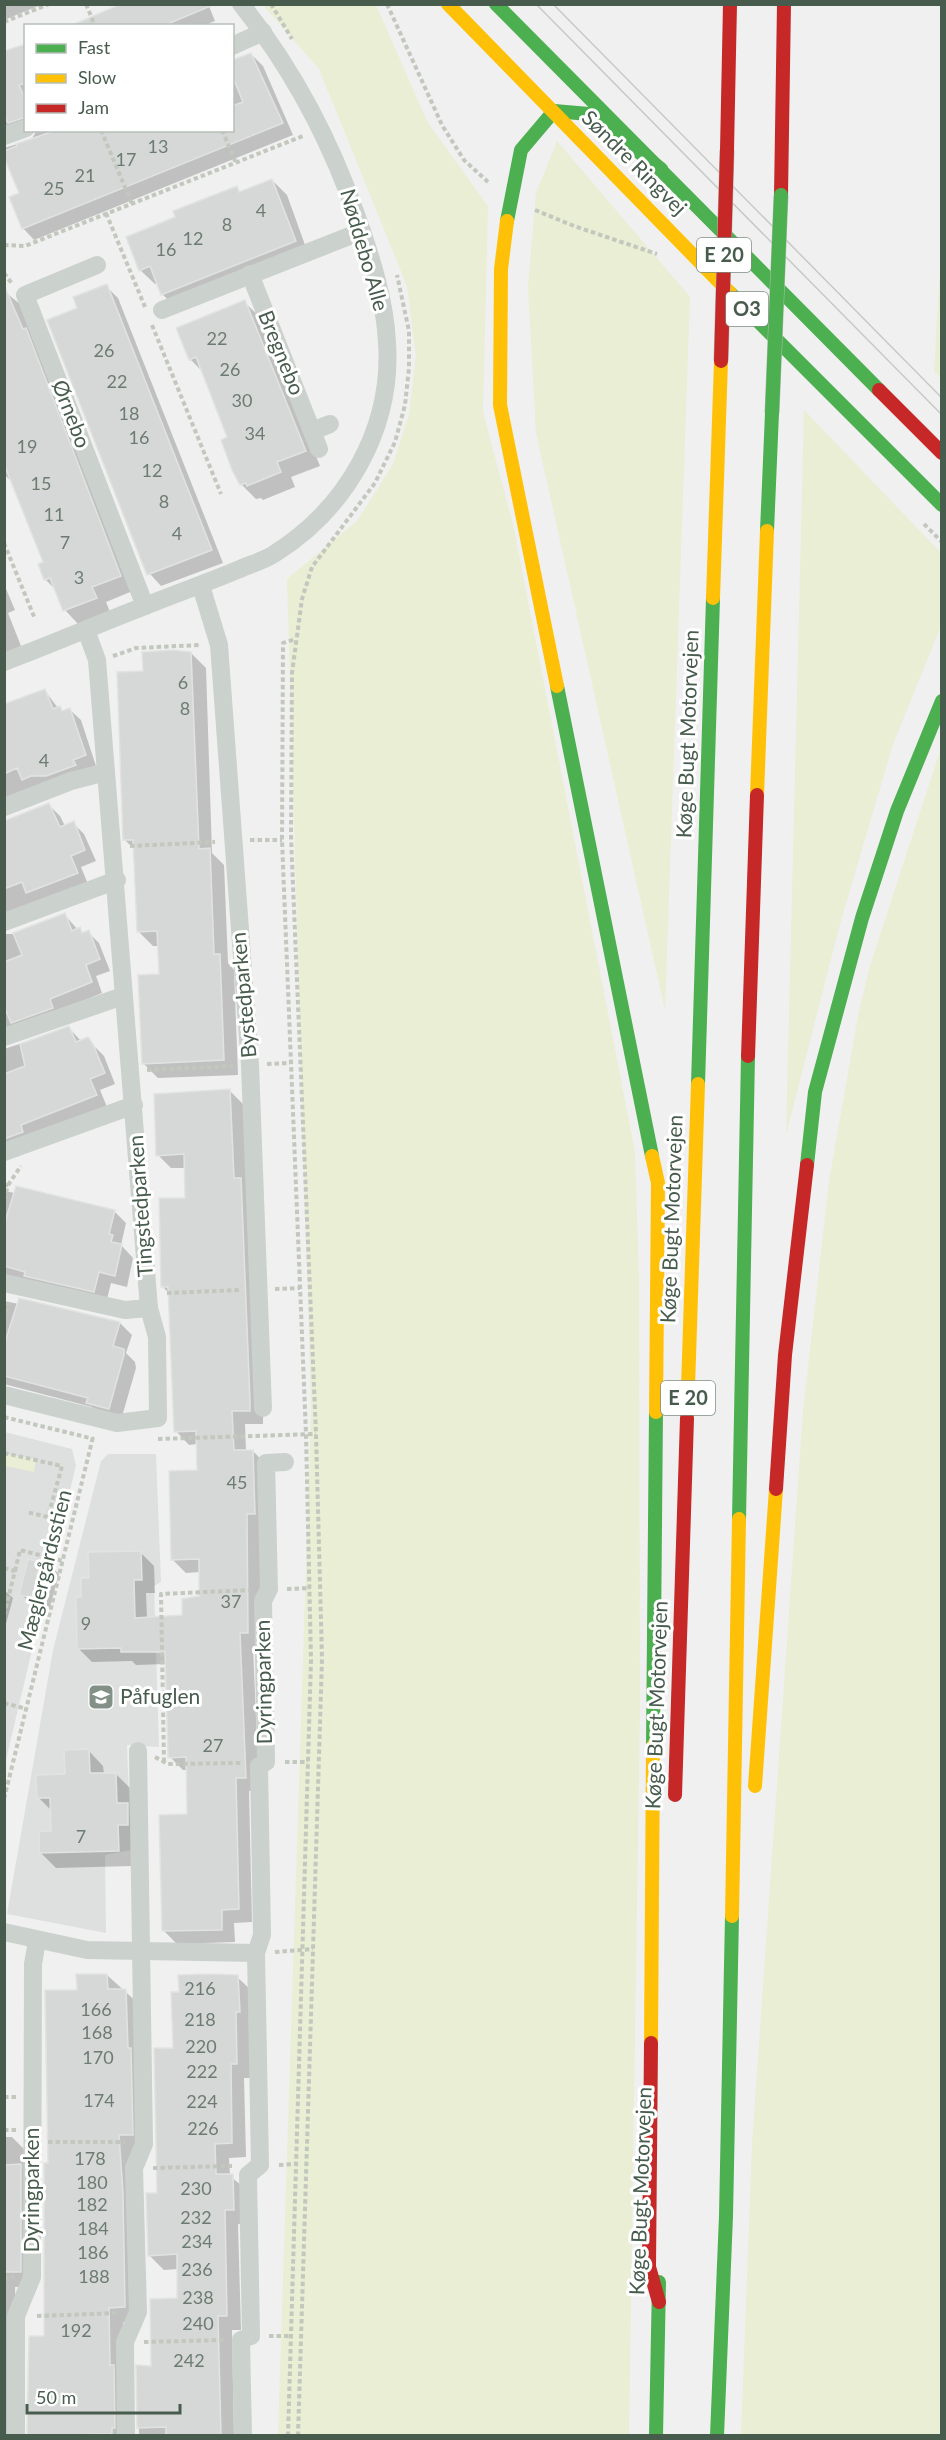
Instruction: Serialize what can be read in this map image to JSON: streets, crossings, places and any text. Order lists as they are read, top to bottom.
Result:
{
  "streets": {
    "main road": [
      "Søndre Ringvej",
      "E 20",
      "O3",
      "Køge Bugt Motorvejen"
    ],
    "street": [
      "Nøddebo Alle",
      "Bregnebo",
      "Ørnebo",
      "Bystedparken",
      "Tingstedparken",
      "Dyringparken"
    ],
    "path": ["Mæglergårdsstien"]
  },
  "crossings": [
    ["Nøddebo Alle", "Ørnebo"],
    ["Nøddebo Alle", "Bystedparken"],
    ["Nøddebo Alle", "Tingstedparken"],
    ["Tingstedparken", "Mæglergårdsstien"]
  ],
  "places": {
    "school or university": ["Påfuglen"]
  },
  "house_numbers": [
    "13",
    "17",
    "21",
    "25",
    "4",
    "8",
    "12",
    "16",
    "22",
    "26",
    "26",
    "22",
    "30",
    "18",
    "34",
    "16",
    "19",
    "12",
    "15",
    "8",
    "11",
    "4",
    "7",
    "3",
    "6",
    "8",
    "4",
    "45",
    "37",
    "9",
    "27",
    "7",
    "216",
    "166",
    "218",
    "168",
    "220",
    "170",
    "222",
    "174",
    "224",
    "226",
    "178",
    "180",
    "230",
    "182",
    "232",
    "184",
    "234",
    "186",
    "236",
    "188",
    "238",
    "240",
    "192",
    "242"
  ],
  "legend": ["Fast", "Slow", "Jam"],
  "scale_bar": "50 m"
}
